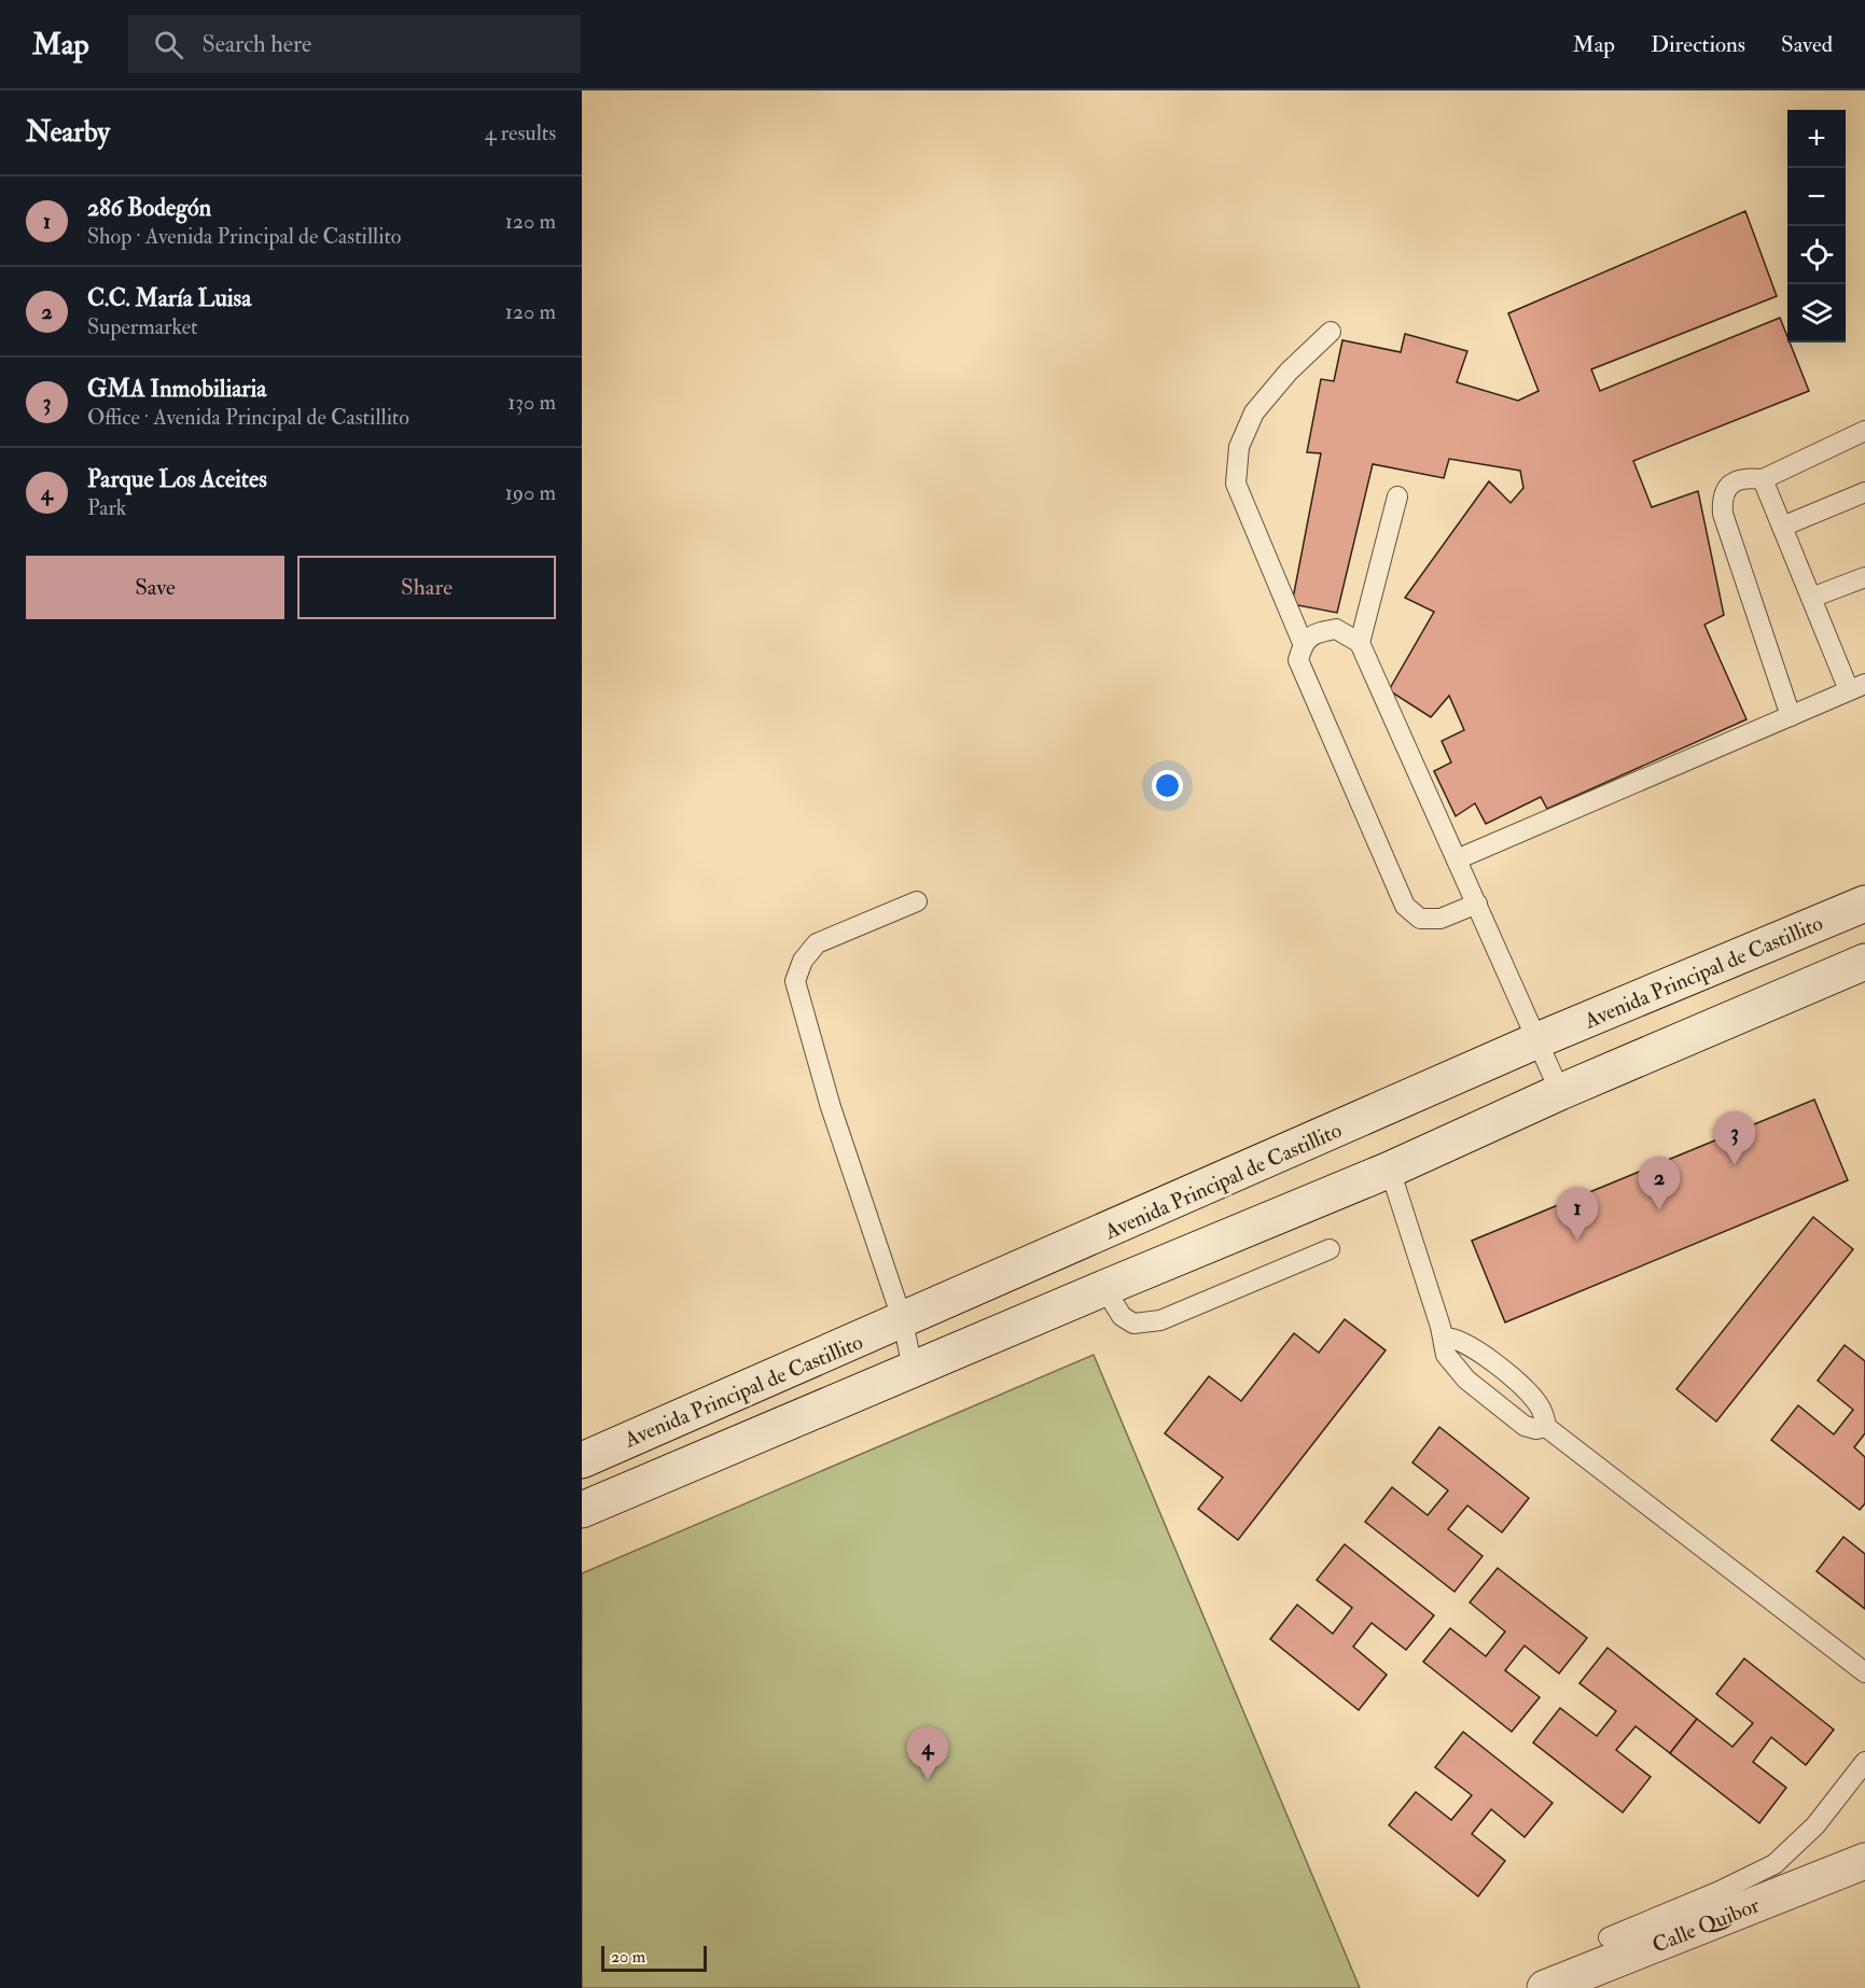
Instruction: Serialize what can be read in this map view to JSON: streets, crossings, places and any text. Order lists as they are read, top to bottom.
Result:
{
  "streets": {
    "main road": ["Avenida Principal de Castillito", "Calle Quibor"]
  },
  "scale_bar": "20 m",
  "page": {
    "header": "Map",
    "search": "Search here",
    "nav": ["Map", "Directions", "Saved"],
    "heading": ["Nearby", "4 results"],
    "map_buttons": ["+", "−"],
    "list": [
      {
        "mark": "1",
        "name": "286 Bodegón",
        "note": "Shop · Avenida Principal de Castillito",
        "value": "120 m"
      },
      {
        "mark": "2",
        "name": "C.C. María Luisa",
        "note": "Supermarket",
        "value": "120 m"
      },
      {
        "mark": "3",
        "name": "GMA Inmobiliaria",
        "note": "Office · Avenida Principal de Castillito",
        "value": "130 m"
      },
      {
        "mark": "4",
        "name": "Parque Los Aceites",
        "note": "Park",
        "value": "190 m"
      }
    ],
    "buttons": ["Save", "Share"],
    "pins": [
      "3",
      "2",
      "1",
      "4"
    ],
    "scale": "20 m"
  }
}
